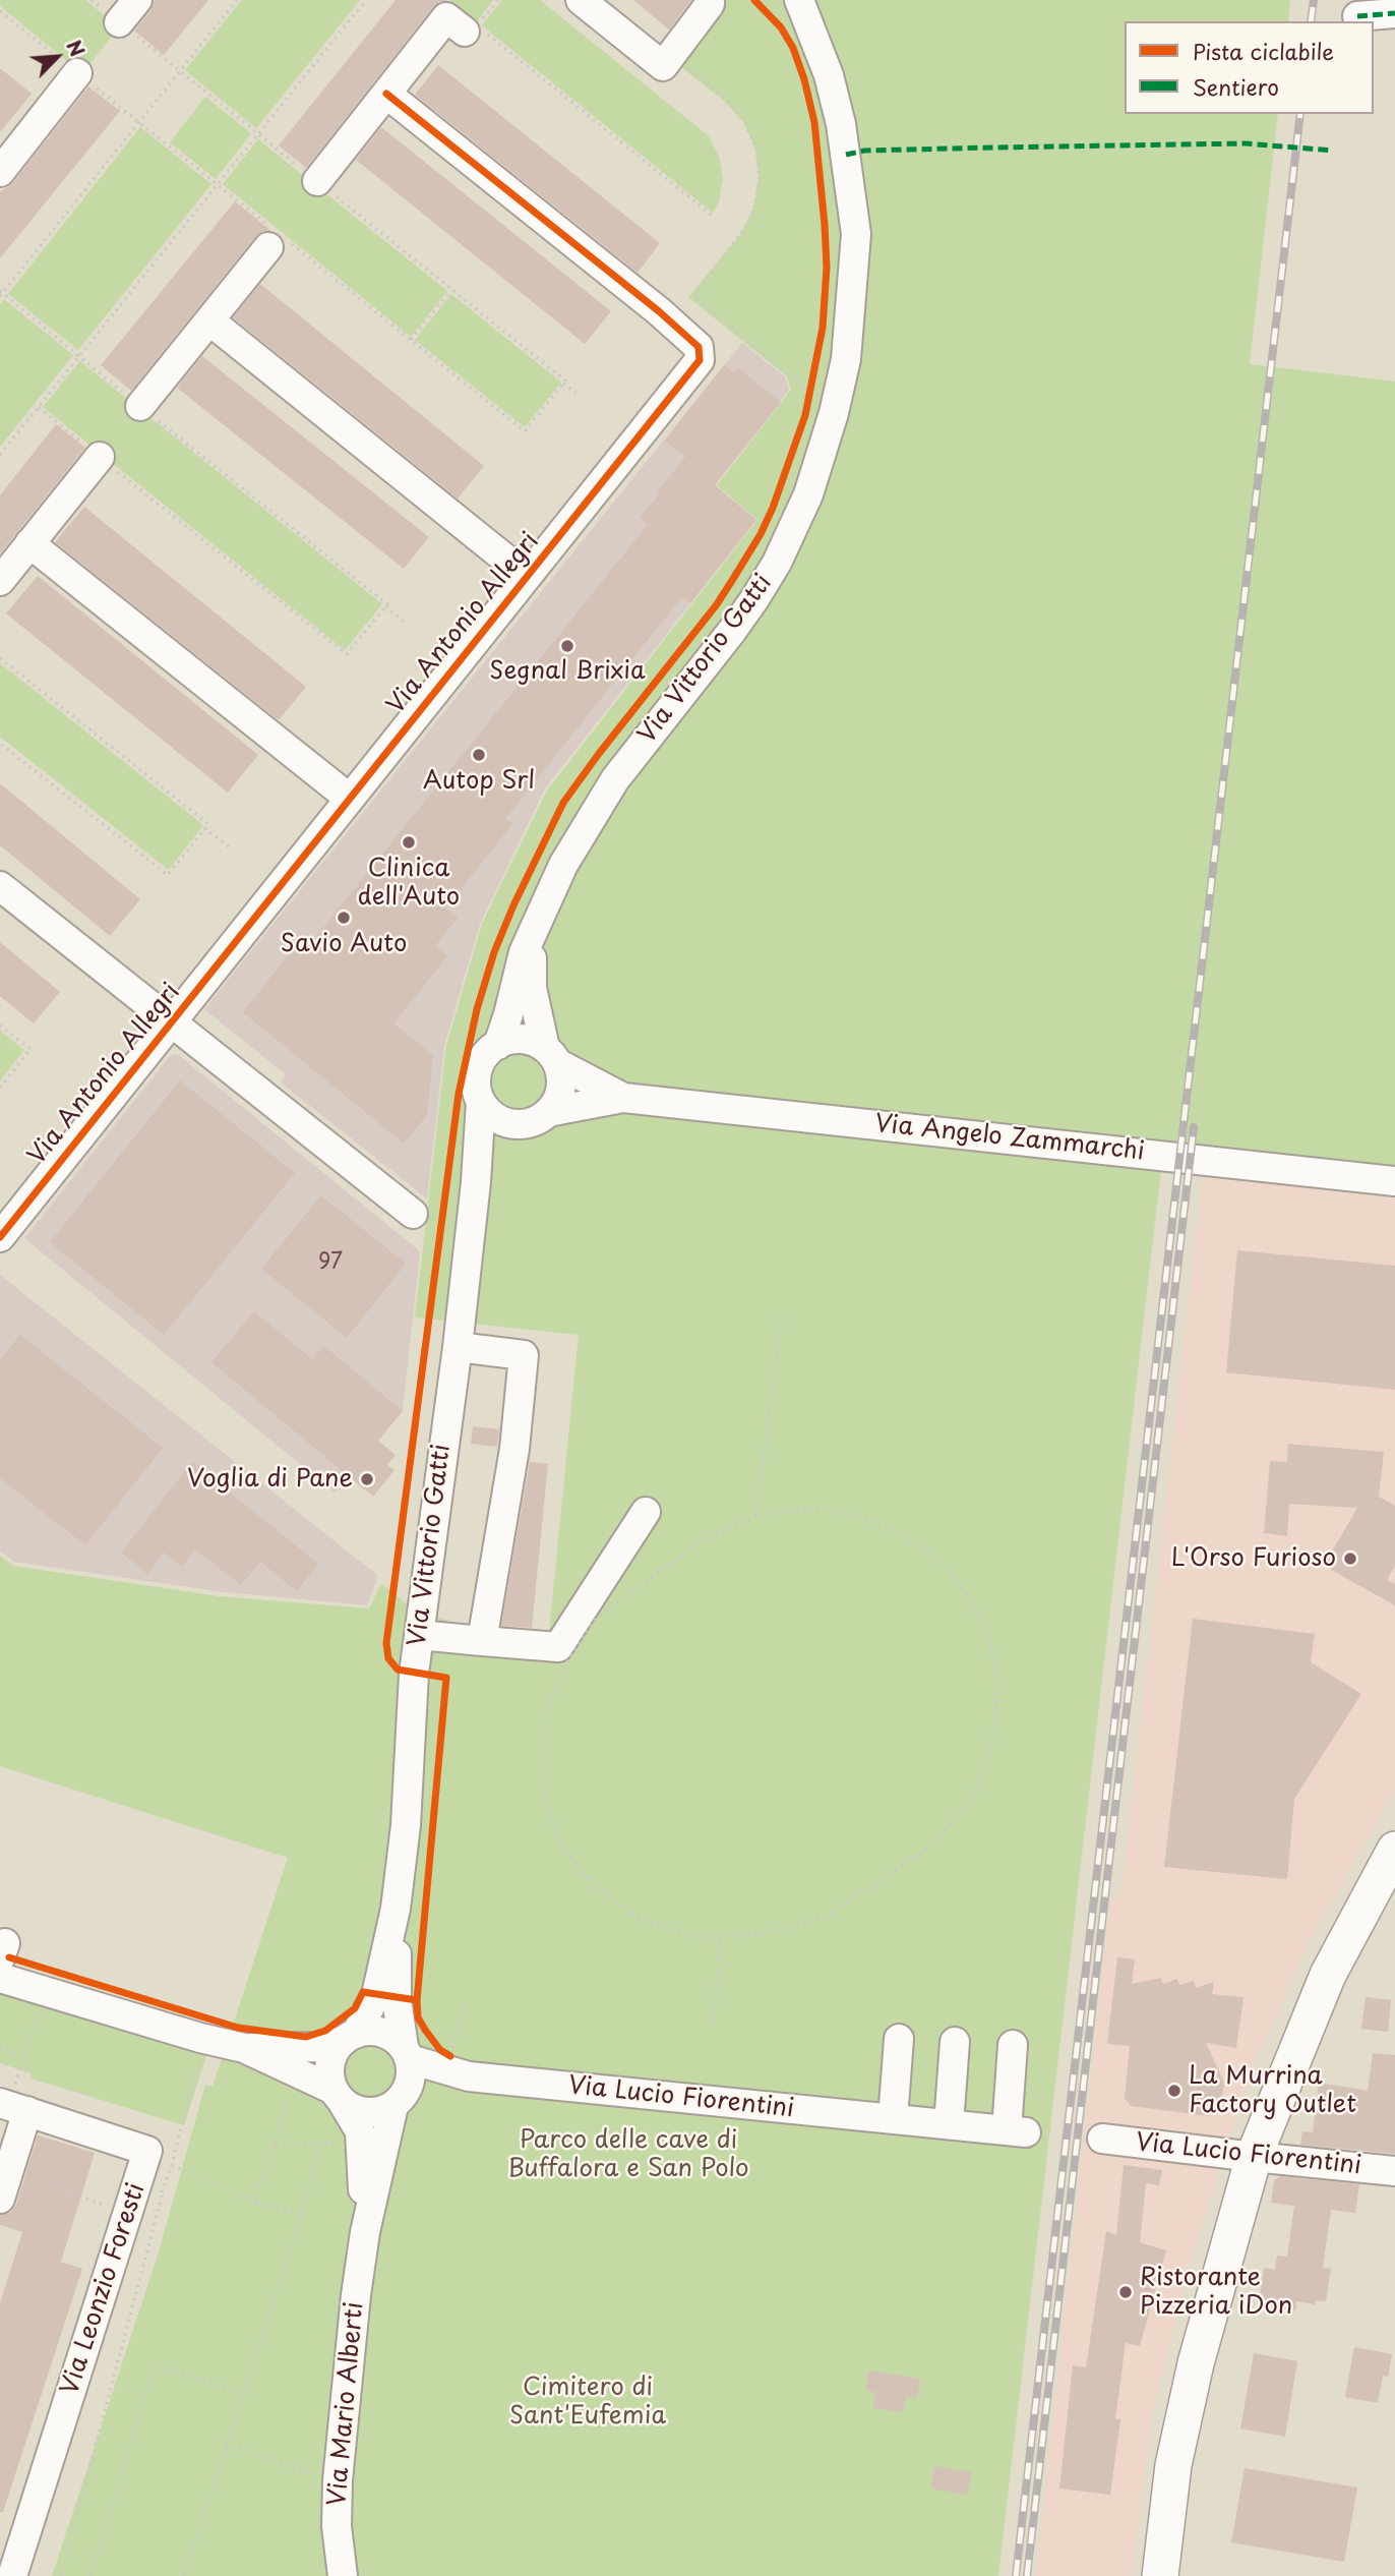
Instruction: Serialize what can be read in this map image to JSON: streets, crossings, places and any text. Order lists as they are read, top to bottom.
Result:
{
  "streets": {
    "street": [
      "Via Antonio Allegri",
      "Via Vittorio Gatti",
      "Via Angelo Zammarchi",
      "Via Lucio Fiorentini",
      "Via Leonzio Foresti",
      "Via Mario Alberti"
    ]
  },
  "crossings": [
    ["Via Vittorio Gatti", "Via Angelo Zammarchi"],
    ["Via Vittorio Gatti", "Via Lucio Fiorentini"],
    ["Via Vittorio Gatti", "Via Mario Alberti"],
    ["Via Lucio Fiorentini", "Via Mario Alberti"]
  ],
  "parks": ["Parco delle cave di Buffalora e San Polo", "Cimitero di Sant'Eufemia"],
  "places": [
    "Segnal Brixia",
    "Autop Srl",
    "Clinica dell'Auto",
    "Savio Auto",
    "Voglia di Pane",
    "L'Orso Furioso",
    "La Murrina Factory Outlet",
    "Ristorante Pizzeria iDon"
  ],
  "house_numbers": ["97"],
  "legend": ["Pista ciclabile", "Sentiero"],
  "north": "top right"
}
